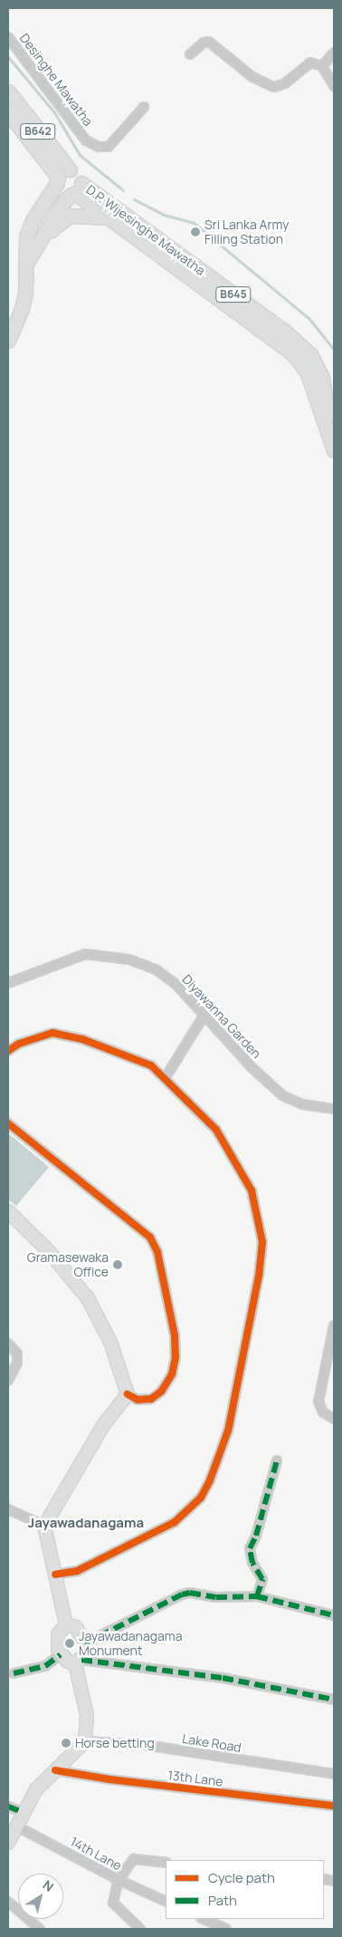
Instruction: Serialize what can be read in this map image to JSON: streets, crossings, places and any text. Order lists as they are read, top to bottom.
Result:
{
  "streets": {
    "main road": ["B642", "D.P. Wijesinghe Mawatha", "B645"],
    "street": [
      "Desinghe Mawatha",
      "Diyawanna Garden",
      "Lake Road",
      "13th Lane",
      "14th Lane"
    ]
  },
  "crossings": [
    ["B642", "D.P. Wijesinghe Mawatha"]
  ],
  "districts": ["Jayawadanagama"],
  "places": [
    "Sri Lanka Army Filling Station",
    "Gramasewaka Office",
    "Jayawadanagama Monument",
    "Horse betting"
  ],
  "legend": ["Cycle path", "Path"],
  "north": "top right"
}
